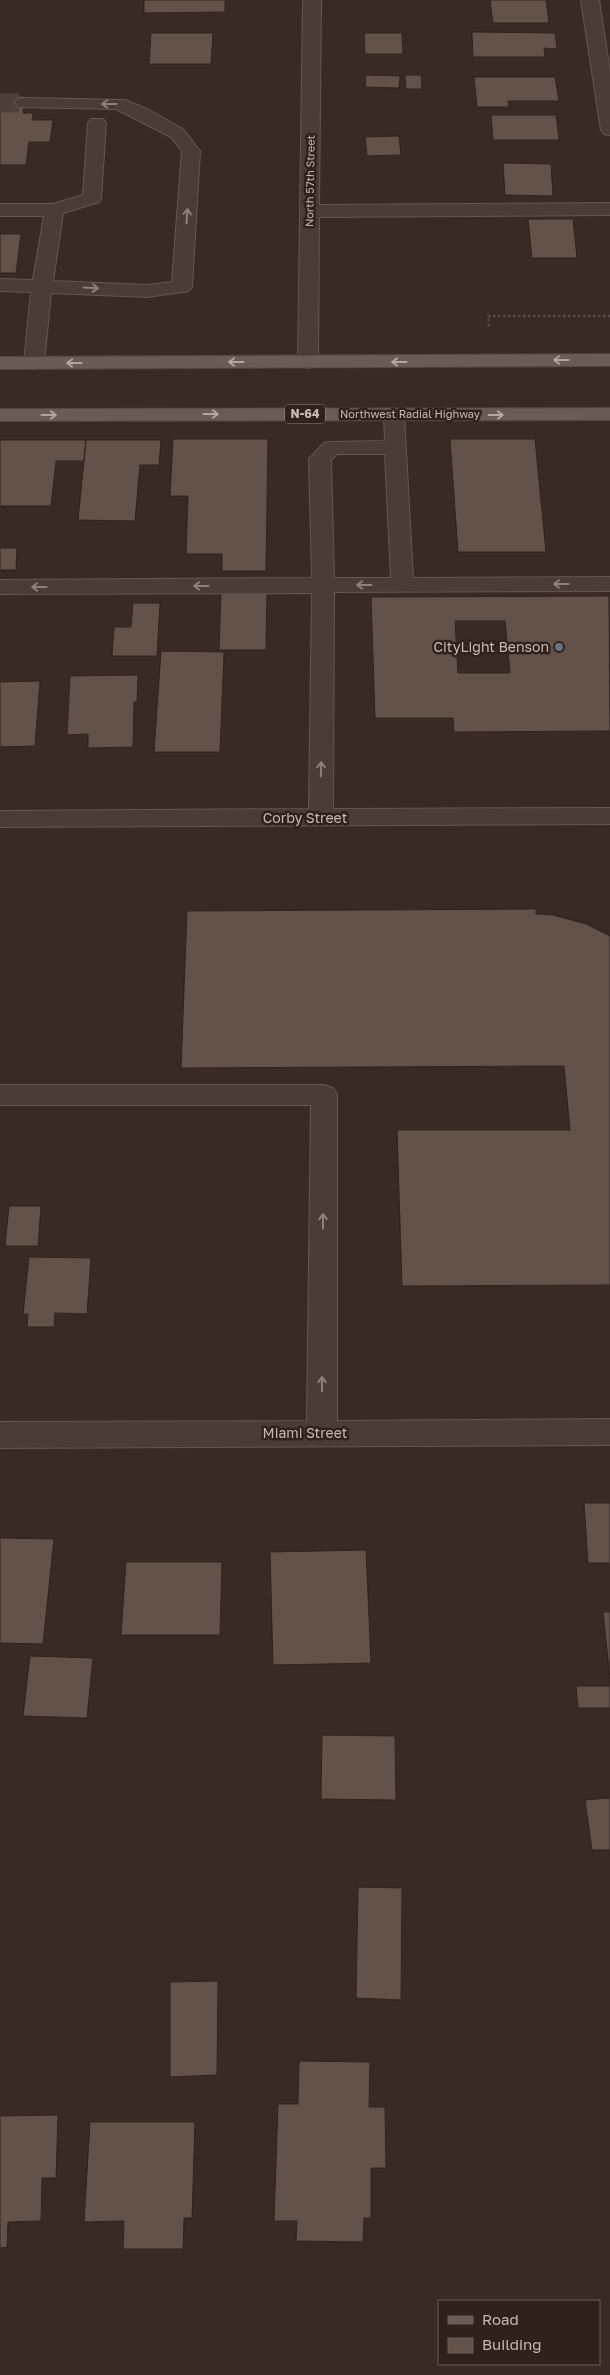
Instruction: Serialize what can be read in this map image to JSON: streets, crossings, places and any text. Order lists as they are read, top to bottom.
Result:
{
  "streets": {
    "main road": ["N-64", "Northwest Radial Highway"],
    "street": ["North 57th Street", "Corby Street", "Miami Street"]
  },
  "places": ["CityLight Benson"],
  "legend": ["Road", "Building"]
}
